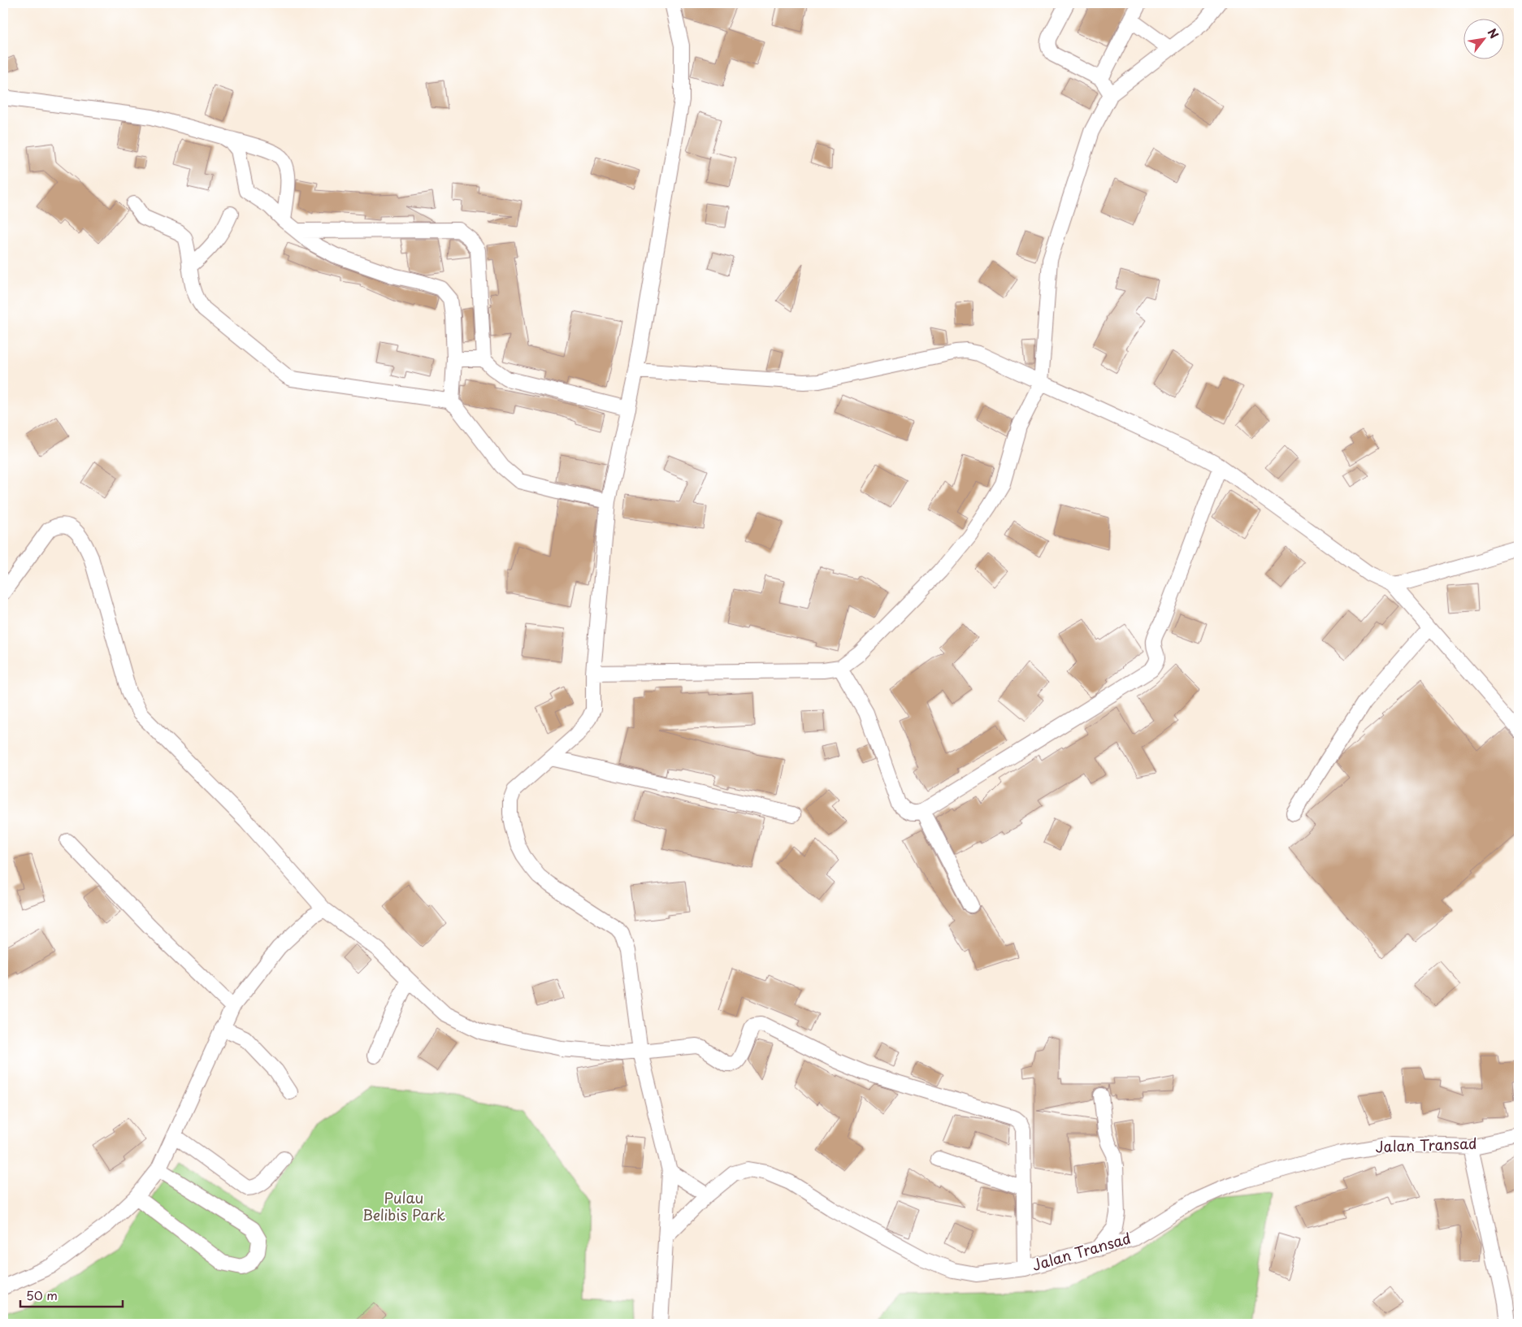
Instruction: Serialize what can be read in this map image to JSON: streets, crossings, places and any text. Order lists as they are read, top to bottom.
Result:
{
  "streets": {
    "street": ["Jalan Transad"]
  },
  "parks": ["Pulau Belibis Park"],
  "scale_bar": "50 m",
  "north": "top right"
}
